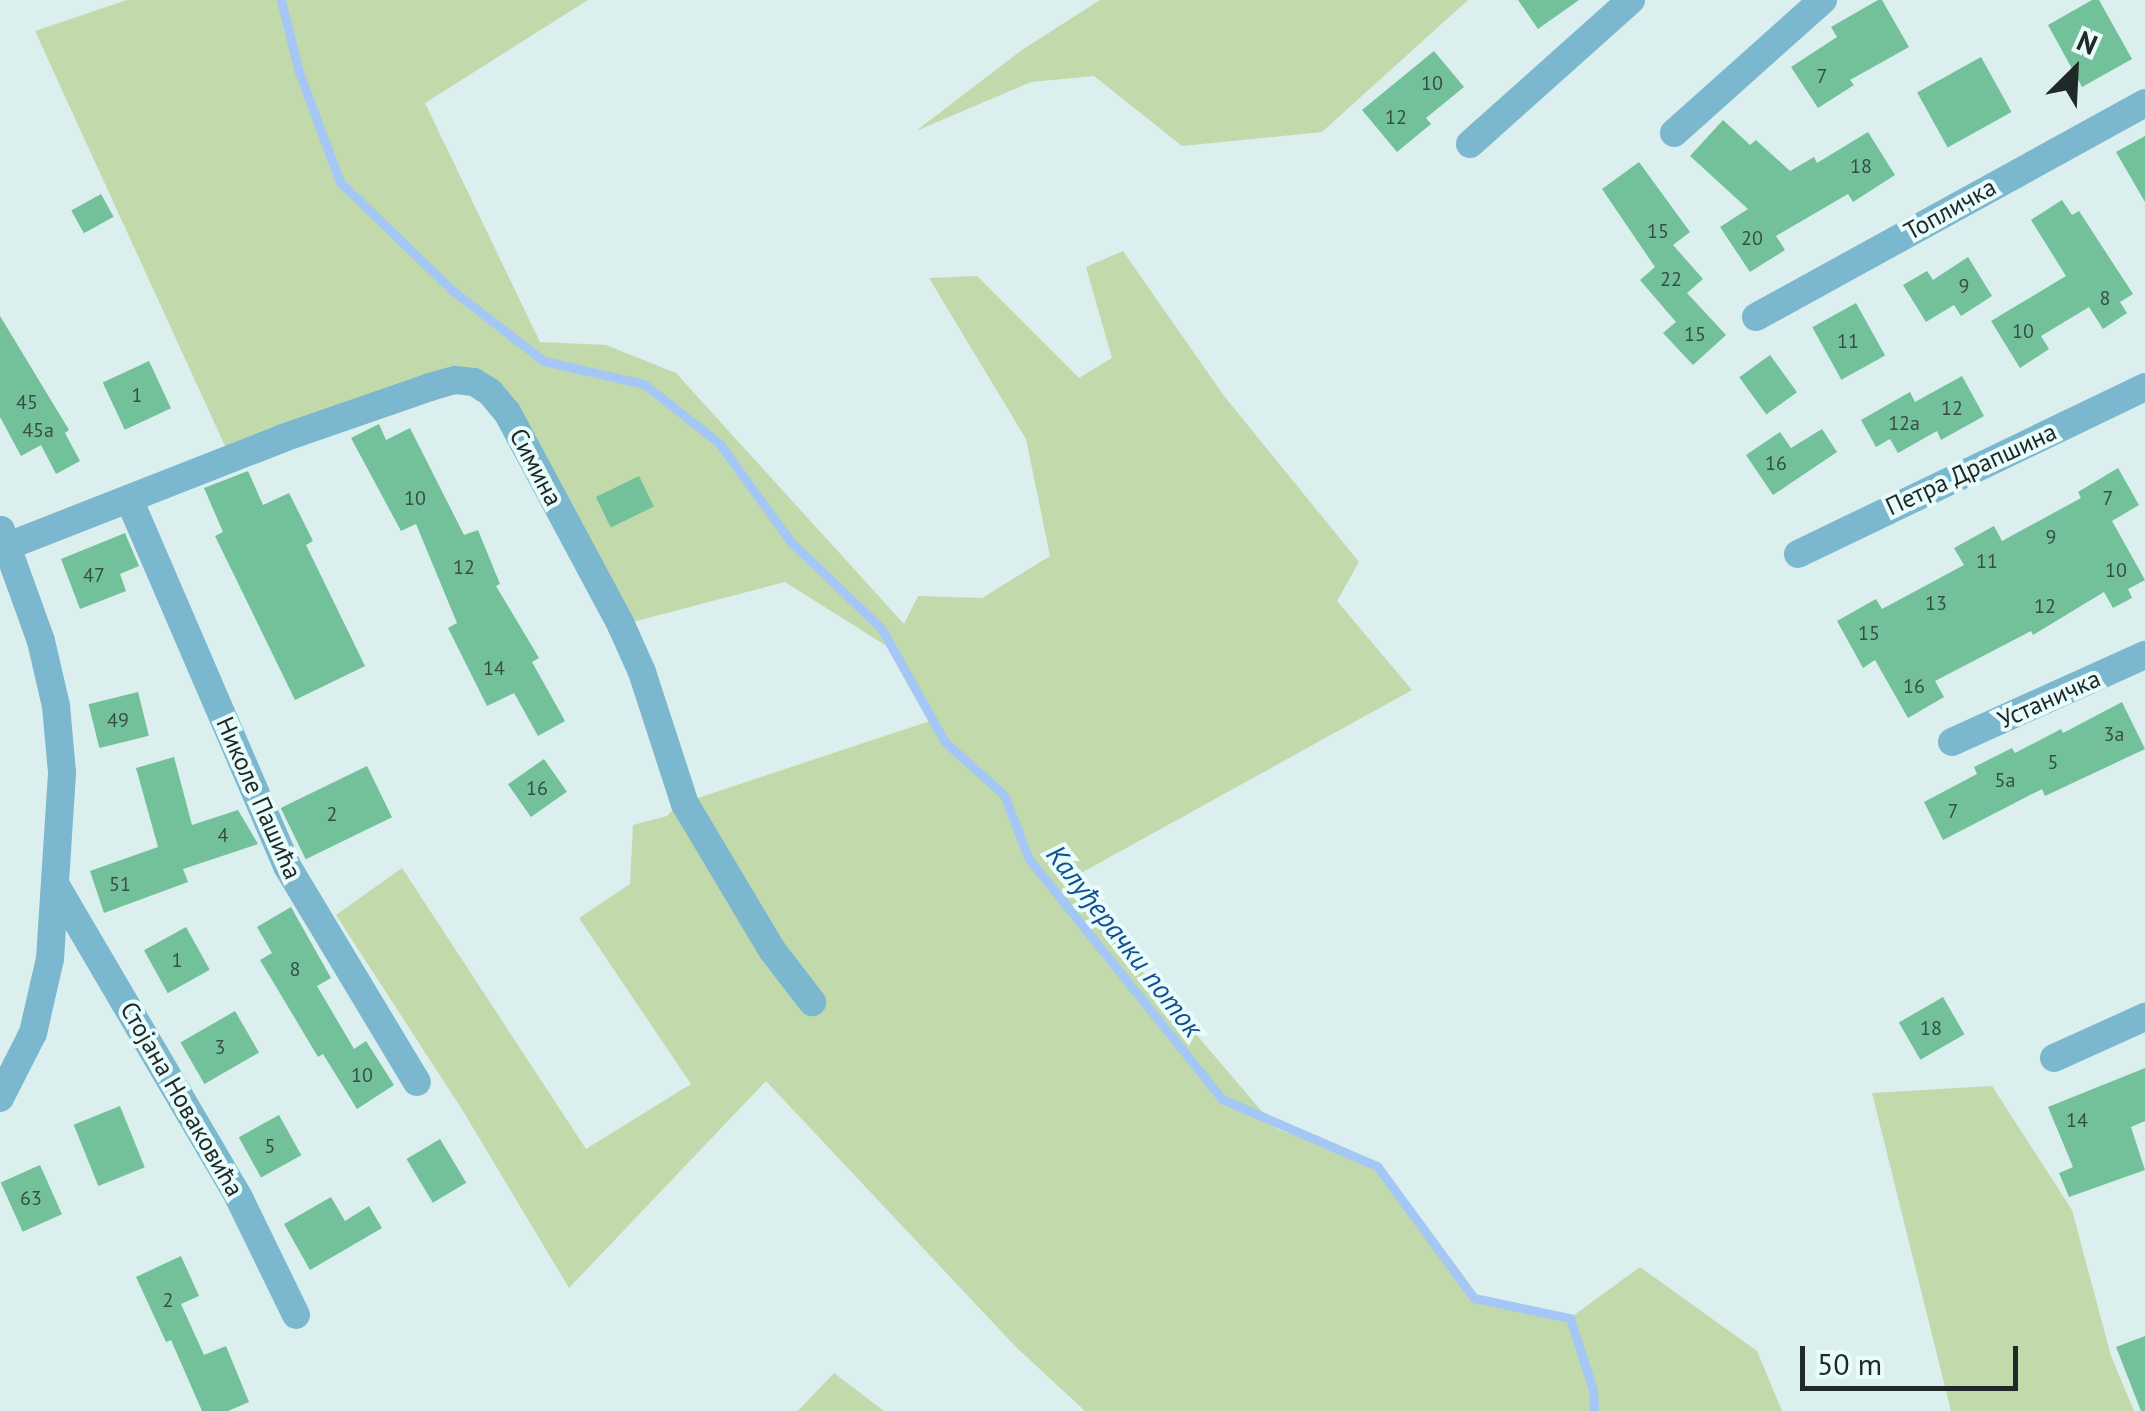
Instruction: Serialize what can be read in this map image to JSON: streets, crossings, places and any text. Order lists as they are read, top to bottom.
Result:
{
  "streets": {
    "street": [
      "Топличка",
      "Симина",
      "Петра Драпшина",
      "Устаничка",
      "Николе Пашића",
      "Стојана Новаковића"
    ]
  },
  "crossings": [
    ["Симина", "Николе Пашића"]
  ],
  "water": ["Калуђерачки поток"],
  "house_numbers": [
    "7",
    "10",
    "12",
    "18",
    "15",
    "20",
    "22",
    "9",
    "8",
    "10",
    "15",
    "11",
    "1",
    "45",
    "12",
    "12a",
    "45a",
    "16",
    "10",
    "7",
    "9",
    "11",
    "12",
    "10",
    "47",
    "13",
    "12",
    "15",
    "14",
    "16",
    "49",
    "3a",
    "5",
    "5a",
    "16",
    "7",
    "2",
    "4",
    "51",
    "1",
    "8",
    "18",
    "3",
    "10",
    "14",
    "5",
    "63",
    "2"
  ],
  "scale_bar": "50 m",
  "north": "top right"
}
